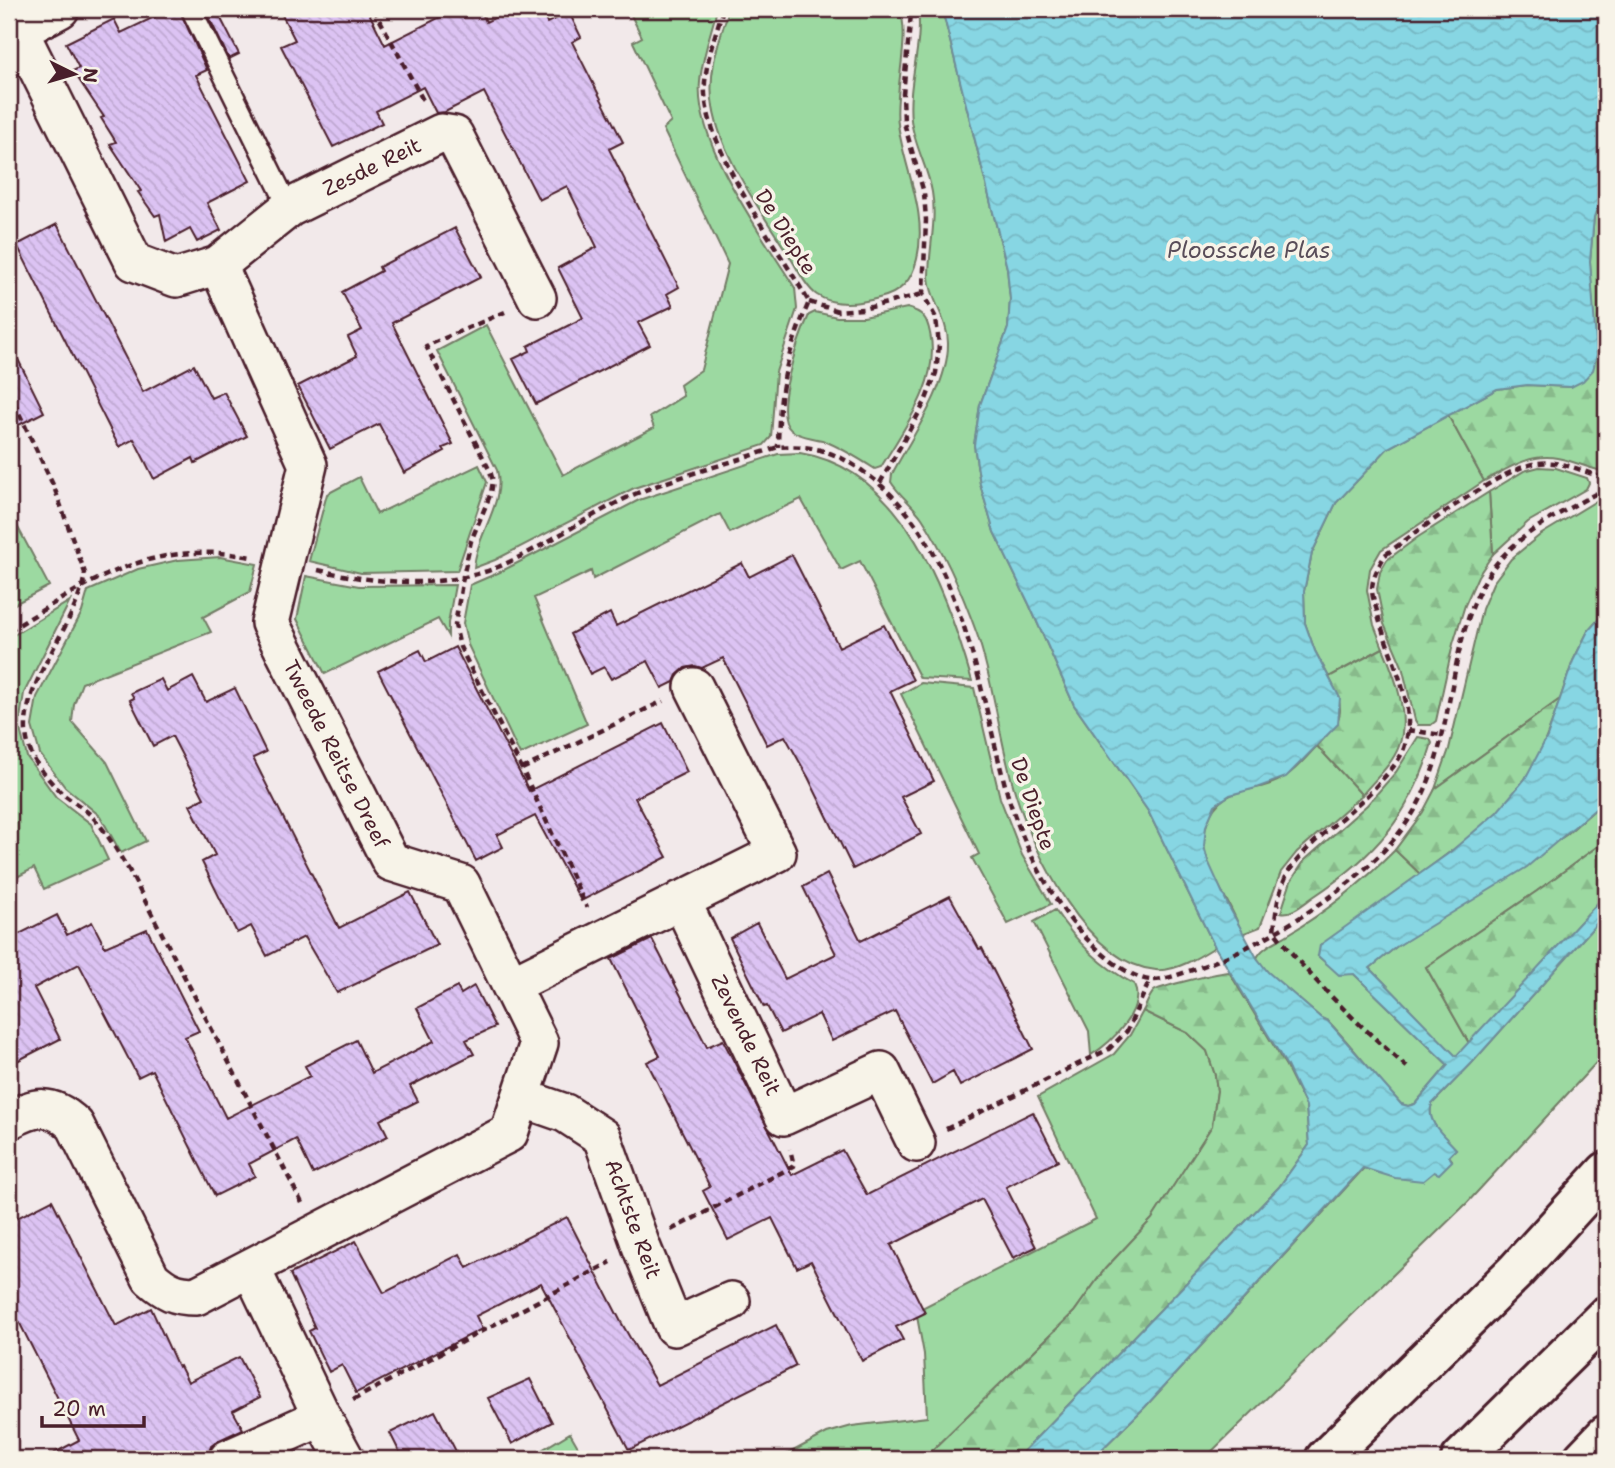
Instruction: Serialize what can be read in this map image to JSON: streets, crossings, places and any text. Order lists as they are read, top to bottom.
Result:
{
  "streets": {
    "street": [
      "Zesde Reit",
      "Tweede Reitse Dreef",
      "Zevende Reit",
      "Achtste Reit"
    ],
    "path": ["De Diepte"]
  },
  "crossings": [
    ["Zesde Reit", "Tweede Reitse Dreef"],
    ["Tweede Reitse Dreef", "Achtste Reit"]
  ],
  "water": ["Ploossche Plas"],
  "scale_bar": "20 m",
  "north": "right"
}
